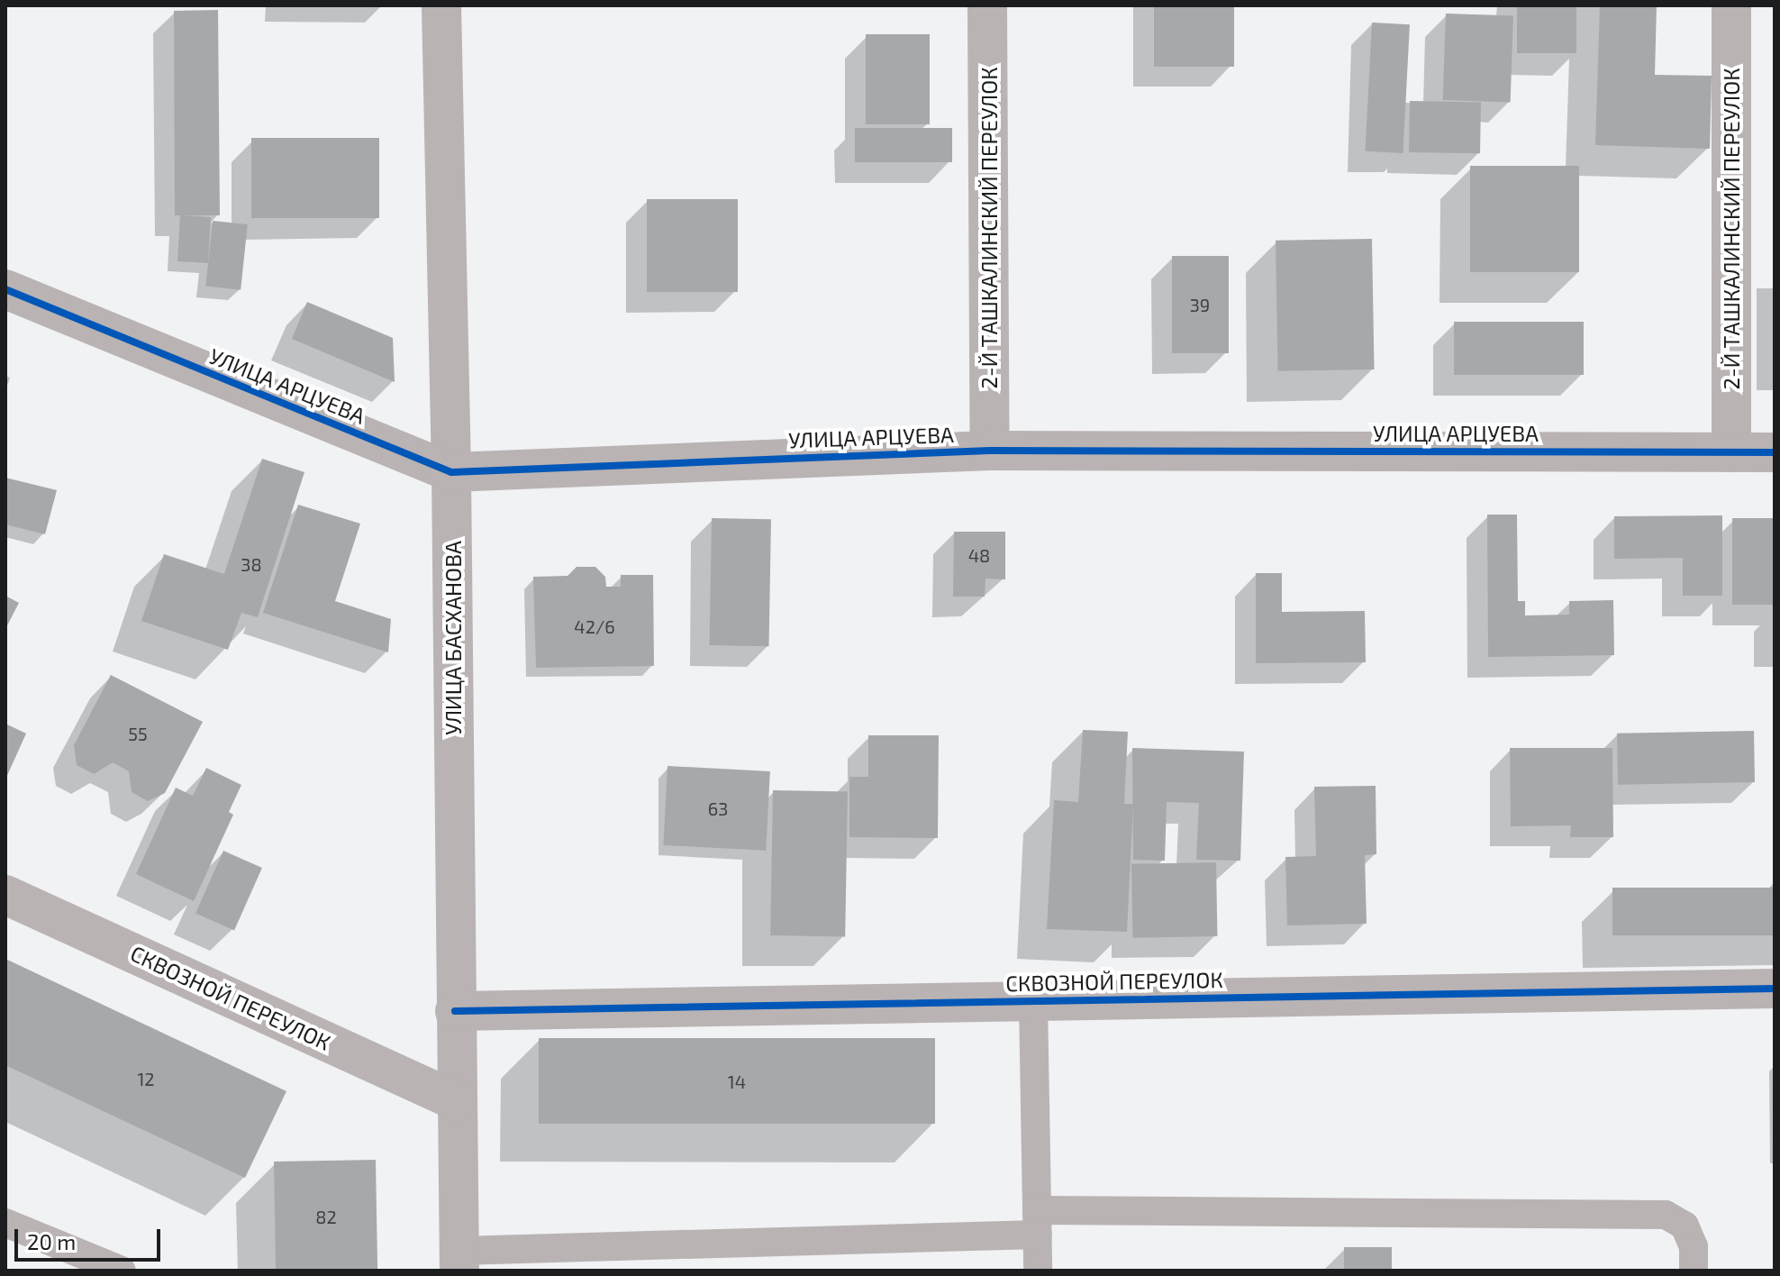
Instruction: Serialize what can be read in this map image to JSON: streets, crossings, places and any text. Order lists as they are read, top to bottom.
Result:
{
  "streets": {
    "street": [
      "2-Й ТАШКАЛИНСКИЙ ПЕРЕУЛОК",
      "УЛИЦА АРЦУЕВА",
      "УЛИЦА БАСХАНОВА",
      "СКВОЗНОЙ ПЕРЕУЛОК"
    ]
  },
  "crossings": [
    ["2-Й ТАШКАЛИНСКИЙ ПЕРЕУЛОК", "УЛИЦА АРЦУЕВА"],
    ["УЛИЦА АРЦУЕВА", "УЛИЦА БАСХАНОВА"],
    ["УЛИЦА БАСХАНОВА", "СКВОЗНОЙ ПЕРЕУЛОК"]
  ],
  "house_numbers": [
    "39",
    "48",
    "38",
    "42/6",
    "55",
    "63",
    "12",
    "14",
    "82"
  ],
  "scale_bar": "20 m"
}
